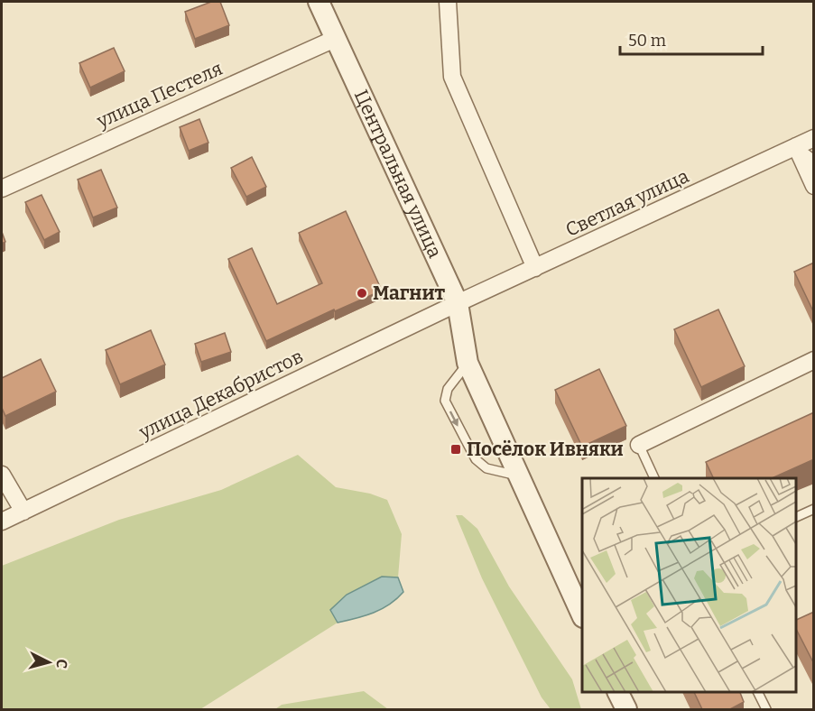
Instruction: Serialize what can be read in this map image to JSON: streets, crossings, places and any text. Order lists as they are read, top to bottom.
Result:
{
  "streets": {
    "street": [
      "улица Пестеля",
      "Центральная улица",
      "Светлая улица",
      "улица Декабристов"
    ]
  },
  "crossings": [
    ["улица Пестеля", "Центральная улица"],
    ["Центральная улица", "Светлая улица"],
    ["Центральная улица", "улица Декабристов"],
    ["Светлая улица", "улица Декабристов"]
  ],
  "places": {
    "other": ["Магнит"],
    "transit": ["Посёлок Ивняки"]
  },
  "scale_bar": "50 m",
  "north": "right"
}
